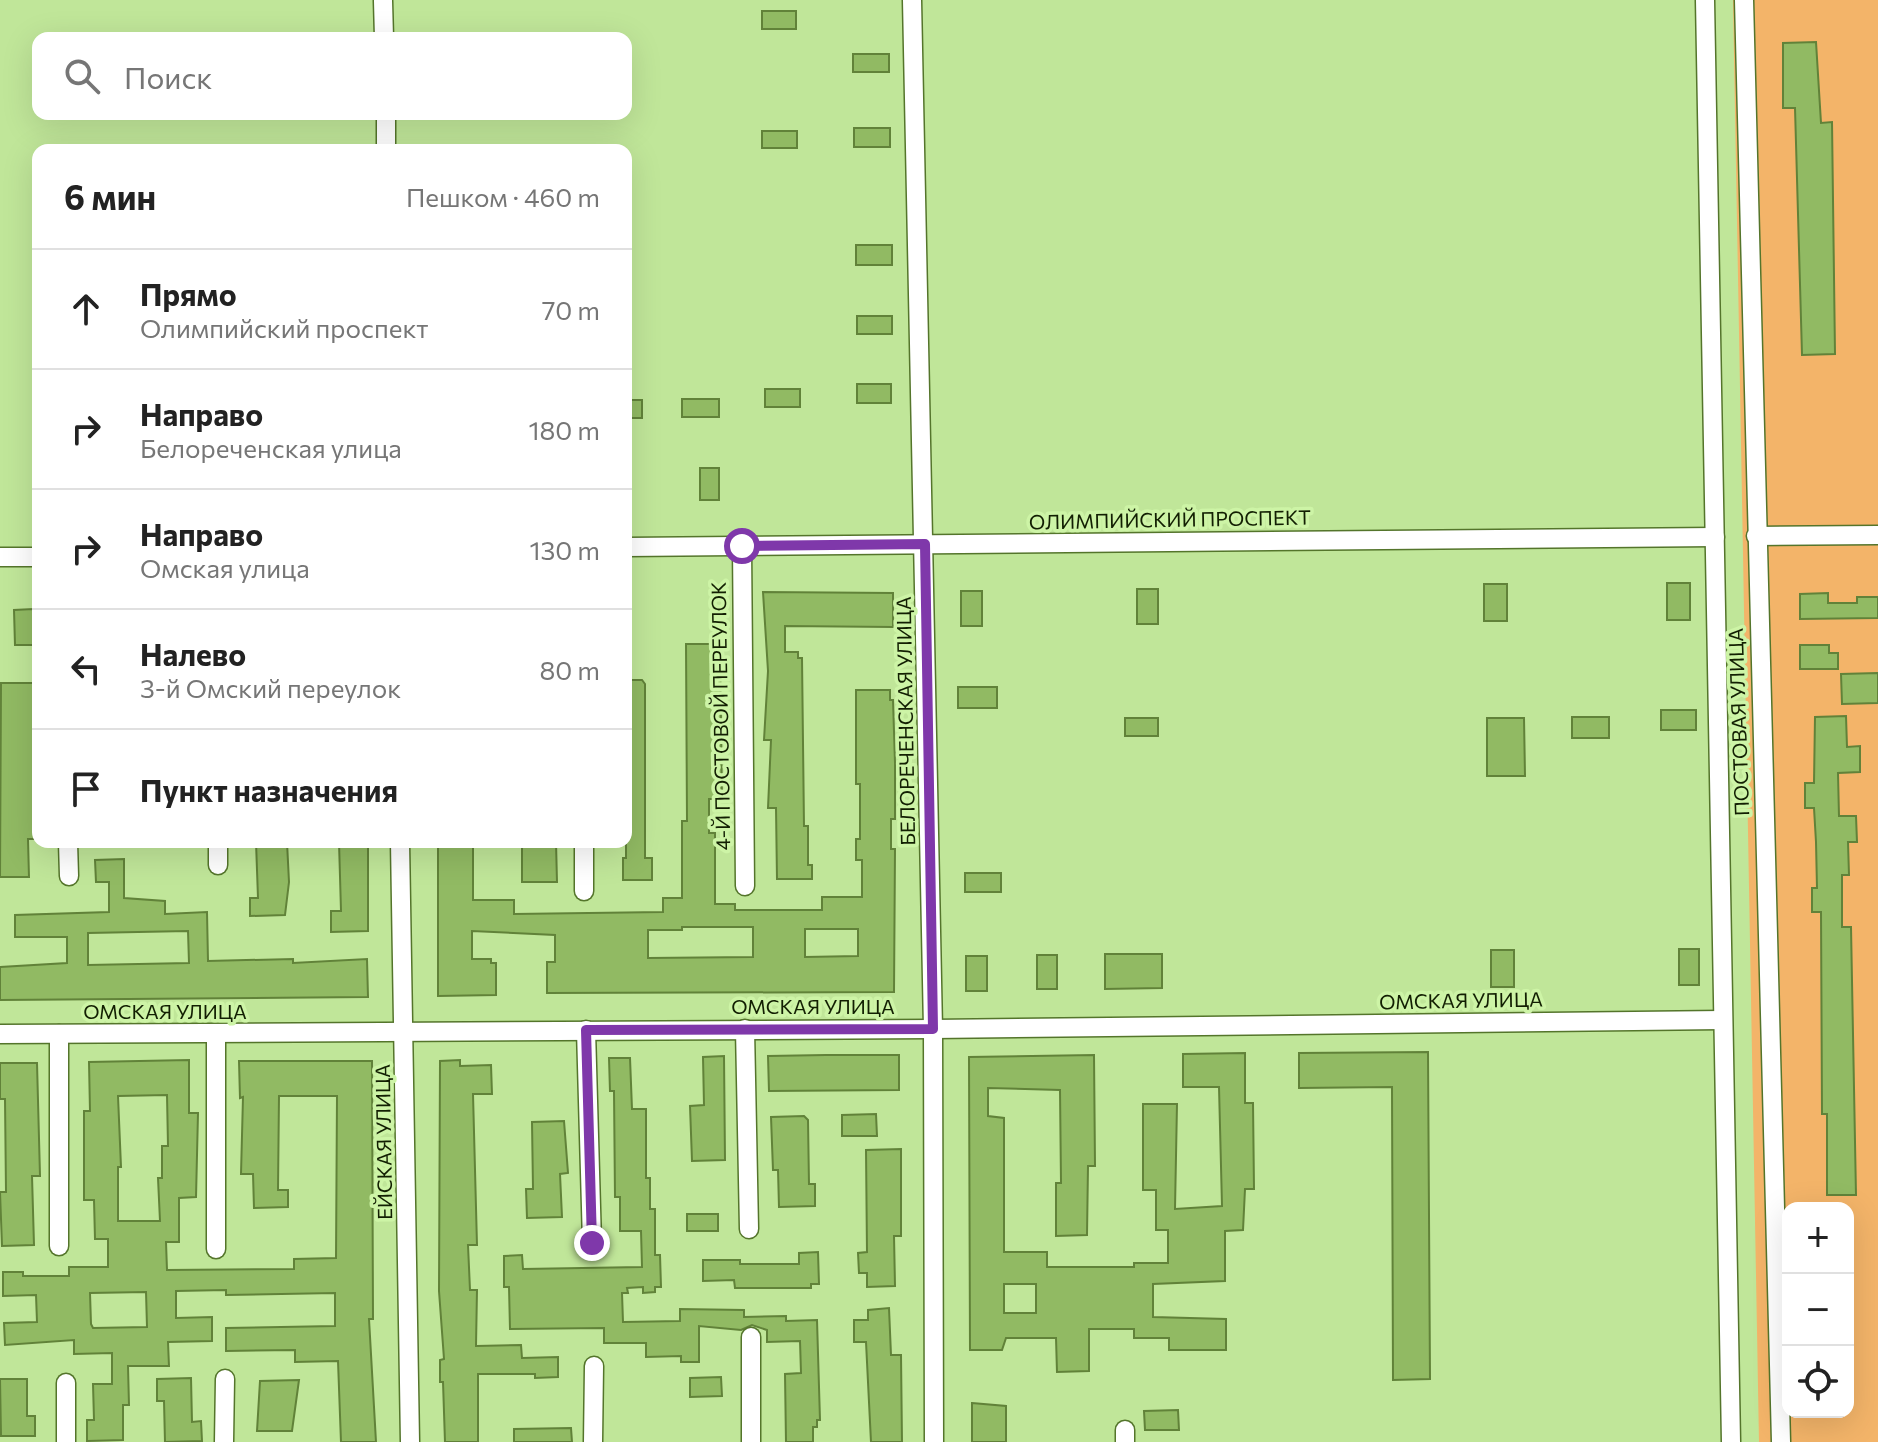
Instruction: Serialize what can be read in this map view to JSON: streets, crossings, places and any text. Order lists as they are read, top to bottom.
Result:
{
  "streets": {
    "street": [
      "ОЛИМПИЙСКИЙ ПРОСПЕКТ",
      "4-Й ПОСТОВОЙ ПЕРЕУЛОК",
      "БЕЛОРЕЧЕНСКАЯ УЛИЦА",
      "ПОСТОВАЯ УЛИЦА",
      "ОМСКАЯ УЛИЦА",
      "ЕЙСКАЯ УЛИЦА"
    ]
  },
  "crossings": [
    ["ОЛИМПИЙСКИЙ ПРОСПЕКТ", "4-Й ПОСТОВОЙ ПЕРЕУЛОК"],
    ["ОЛИМПИЙСКИЙ ПРОСПЕКТ", "БЕЛОРЕЧЕНСКАЯ УЛИЦА"],
    ["ОЛИМПИЙСКИЙ ПРОСПЕКТ", "ПОСТОВАЯ УЛИЦА"],
    ["БЕЛОРЕЧЕНСКАЯ УЛИЦА", "ОМСКАЯ УЛИЦА"],
    ["ПОСТОВАЯ УЛИЦА", "ОМСКАЯ УЛИЦА"],
    ["ОМСКАЯ УЛИЦА", "ЕЙСКАЯ УЛИЦА"]
  ],
  "page": {
    "search": "Поиск",
    "heading": ["6 мин", "Пешком · 460 m"],
    "list": [
      ["Прямо", "Олимпийский проспект", "70 m"],
      ["Направо", "Белореченская улица", "180 m"],
      ["Направо", "Омская улица", "130 m"],
      ["Налево", "3-й Омский переулок", "80 m"],
      "Пункт назначения"
    ],
    "map_buttons": ["+", "−"]
  }
}
